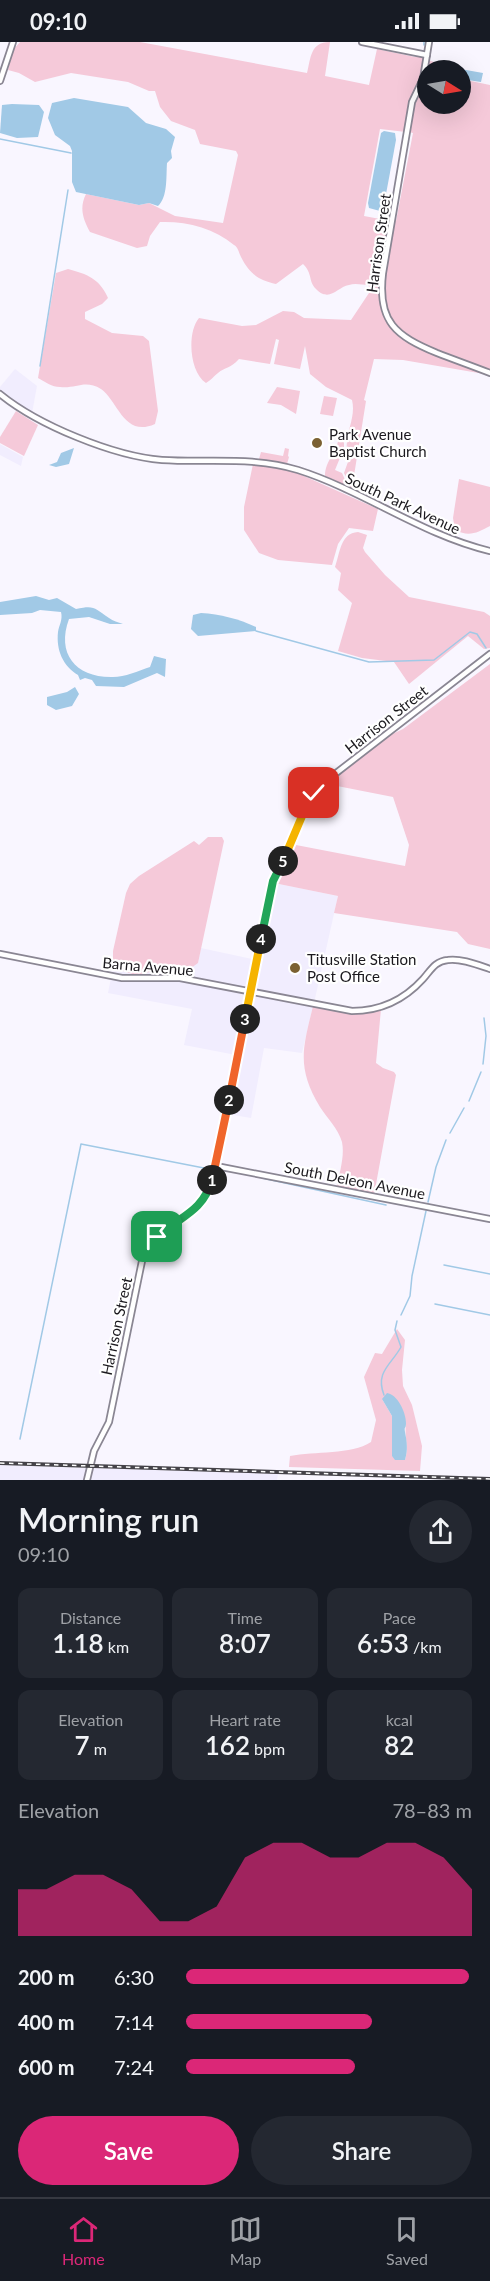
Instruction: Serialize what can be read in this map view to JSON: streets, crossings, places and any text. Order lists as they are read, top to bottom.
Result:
{
  "streets": {
    "street": [
      "Harrison Street",
      "South Park Avenue",
      "Barna Avenue",
      "South Deleon Avenue"
    ]
  },
  "crossings": [
    ["Harrison Street", "Barna Avenue"],
    ["Harrison Street", "South Deleon Avenue"]
  ],
  "places": ["Park Avenue Baptist Church", "Titusville Station Post Office"],
  "north": "right",
  "page": {
    "status": "09:10",
    "pins": [
      "5",
      "4",
      "3",
      "2",
      "1"
    ],
    "heading": ["Morning run", "09:10"],
    "stats": [
      ["Distance", "1.18 km"],
      ["Time", "8:07"],
      ["Pace", "6:53 /km"],
      ["Elevation", "7 m"],
      ["Heart rate", "162 bpm"],
      ["kcal", "82"]
    ],
    "chart": ["Elevation", "78–83 m"],
    "list": [
      {
        "name": "200 m",
        "note": "6:30"
      },
      {
        "name": "400 m",
        "note": "7:14"
      },
      {
        "name": "600 m",
        "note": "7:24"
      }
    ],
    "buttons": ["Save", "Share"],
    "tabs": ["Home", "Map", "Saved"]
  }
}
